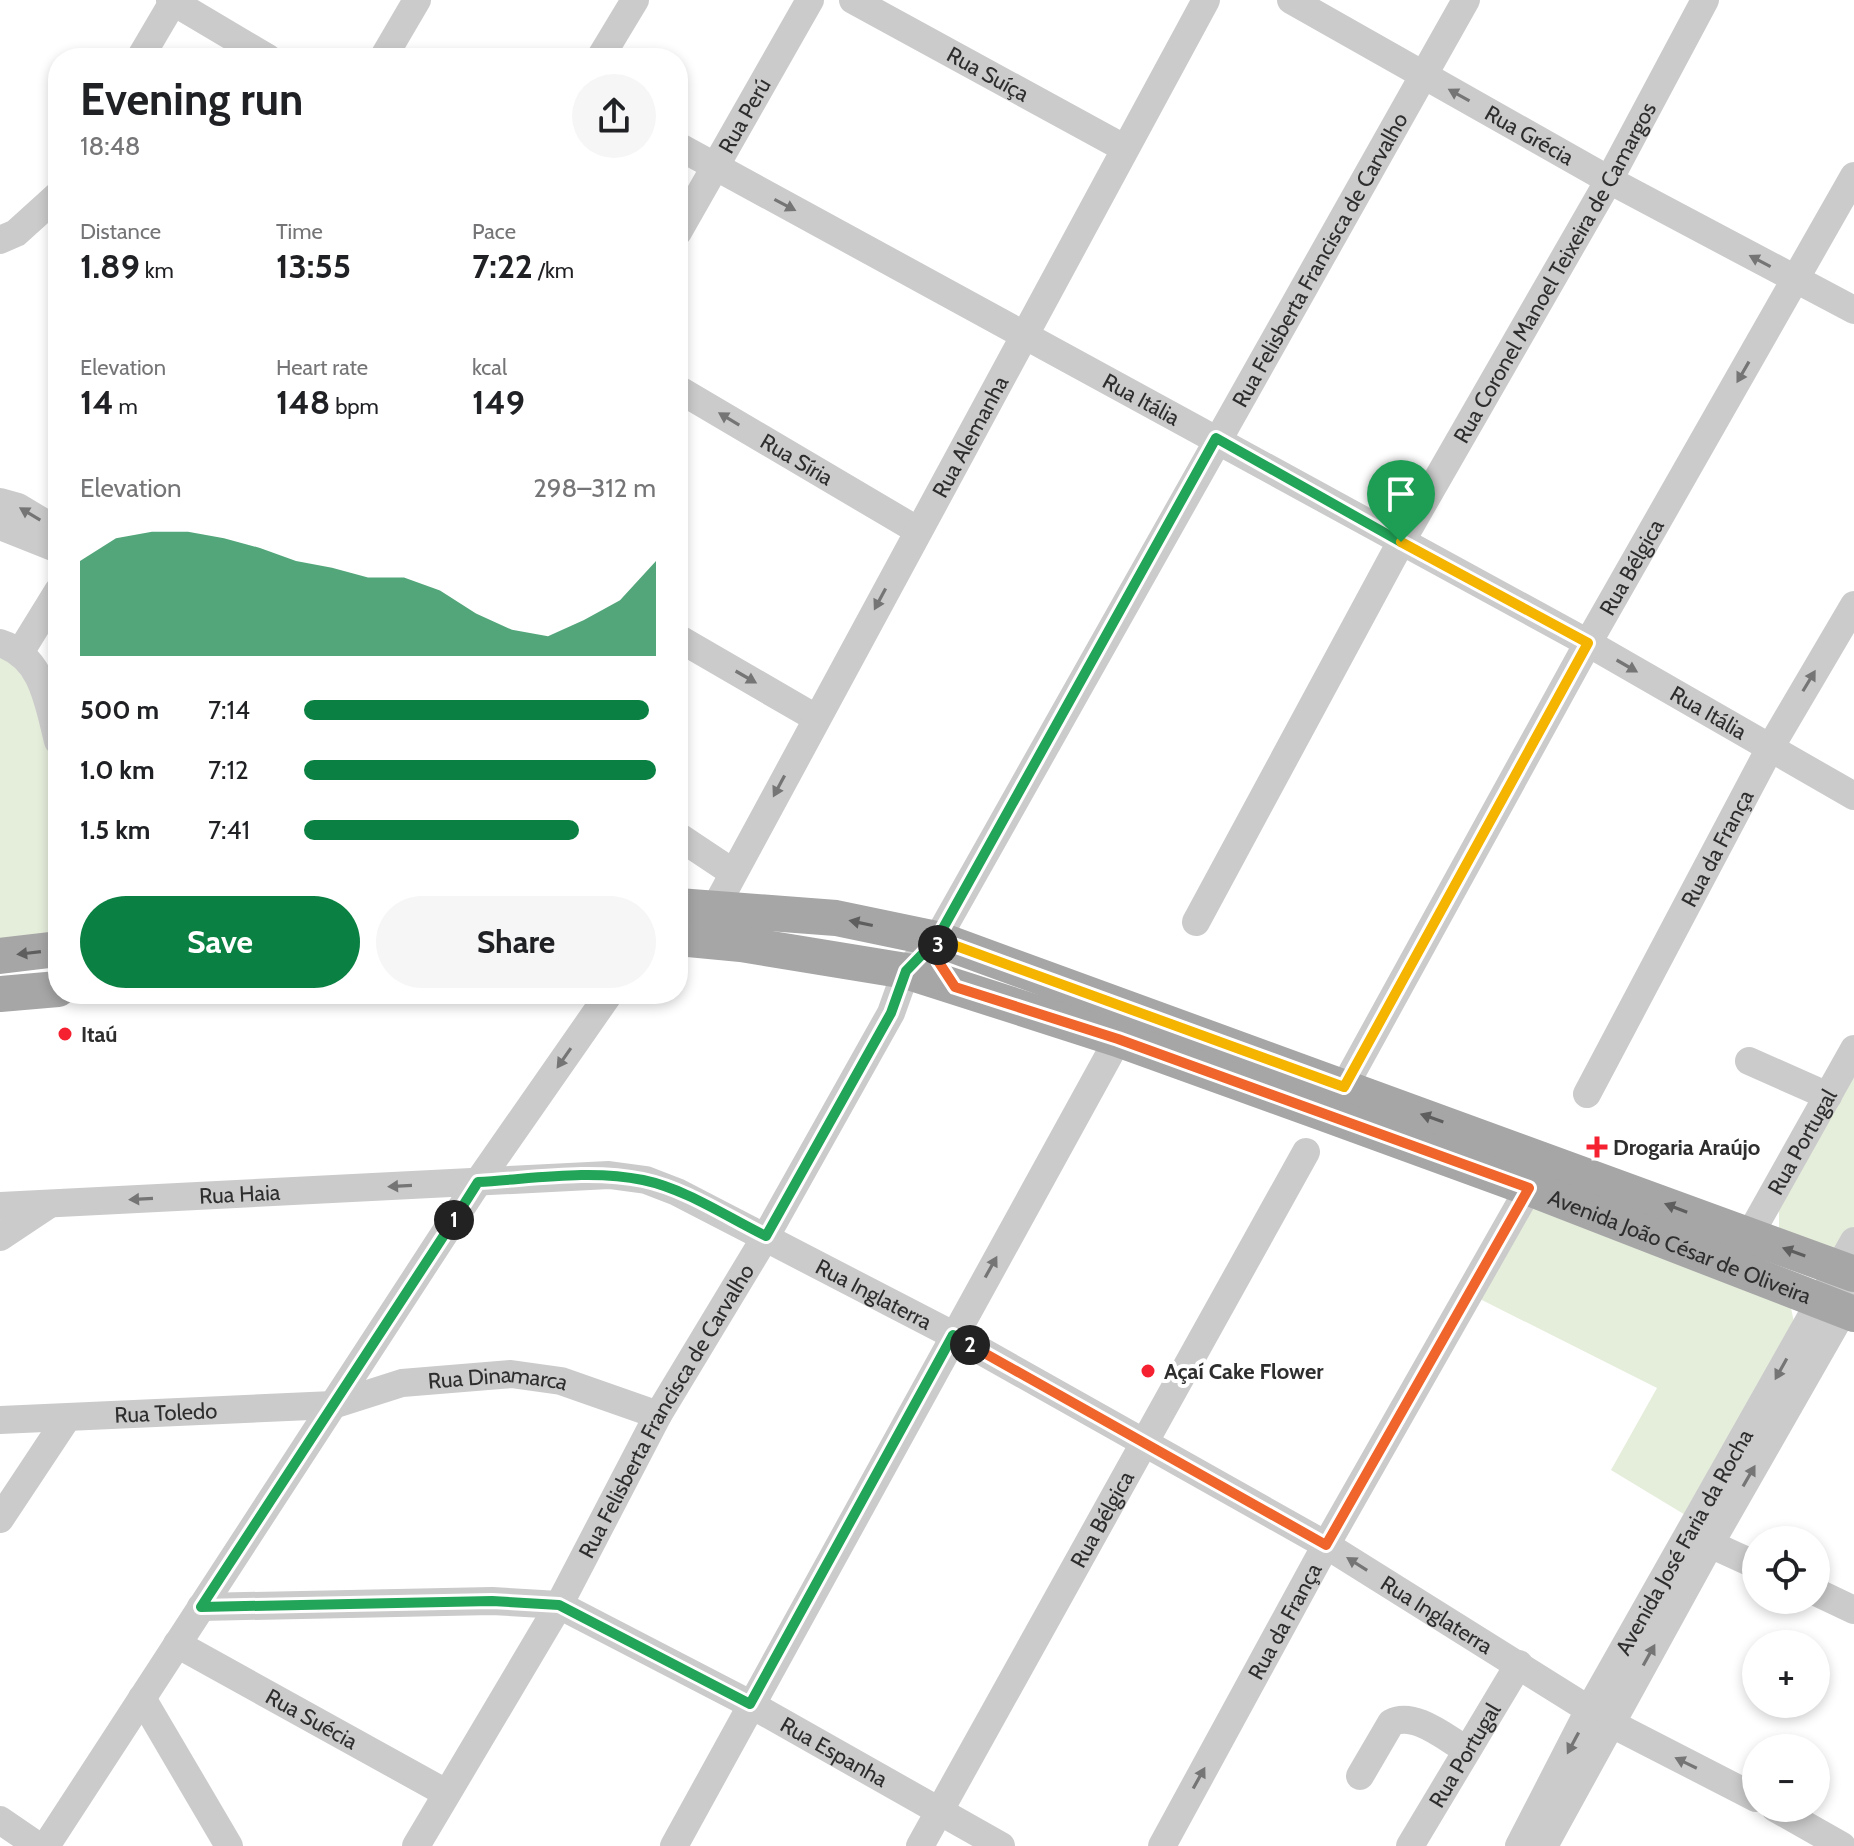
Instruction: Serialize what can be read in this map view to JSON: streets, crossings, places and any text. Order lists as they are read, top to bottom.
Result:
{
  "streets": {
    "main road": ["Avenida João César de Oliveira"],
    "street": [
      "Rua Suíça",
      "Rua Perú",
      "Rua Grécia",
      "Rua Felisberta Francisca de Carvalho",
      "Rua Coronel Manoel Teixeira de Camargos",
      "Rua Itália",
      "Rua Alemanha",
      "Rua Síria",
      "Rua Bélgica",
      "Rua da França",
      "Rua Portugal",
      "Rua Haia",
      "Rua Inglaterra",
      "Rua Dinamarca",
      "Rua Toledo",
      "Avenida José Faria da Rocha",
      "Rua Suécia",
      "Rua Espanha"
    ]
  },
  "crossings": [
    ["Rua Suíça", "Rua Alemanha"],
    ["Rua Perú", "Rua Itália"],
    ["Rua Grécia", "Rua Felisberta Francisca de Carvalho"],
    ["Rua Grécia", "Rua Coronel Manoel Teixeira de Camargos"],
    ["Rua Grécia", "Rua Bélgica"],
    ["Rua Felisberta Francisca de Carvalho", "Rua Itália"],
    ["Rua Felisberta Francisca de Carvalho", "Avenida João César de Oliveira"],
    ["Rua Felisberta Francisca de Carvalho", "Rua Inglaterra"],
    ["Rua Felisberta Francisca de Carvalho", "Rua Dinamarca"],
    ["Rua Felisberta Francisca de Carvalho", "Rua Suécia"],
    ["Rua Felisberta Francisca de Carvalho", "Rua Espanha"],
    ["Rua Coronel Manoel Teixeira de Camargos", "Rua Itália"],
    ["Rua Itália", "Rua Alemanha"],
    ["Rua Itália", "Rua Bélgica"],
    ["Rua Itália", "Rua da França"],
    ["Rua Alemanha", "Rua Síria"],
    ["Rua Alemanha", "Avenida João César de Oliveira"],
    ["Rua Bélgica", "Avenida João César de Oliveira"],
    ["Rua Bélgica", "Rua Inglaterra"],
    ["Rua Bélgica", "Rua Espanha"],
    ["Rua da França", "Avenida João César de Oliveira"],
    ["Rua da França", "Rua Inglaterra"],
    ["Rua Portugal", "Avenida João César de Oliveira"],
    ["Rua Portugal", "Rua Inglaterra"],
    ["Rua Haia", "Rua Inglaterra"],
    ["Avenida João César de Oliveira", "Avenida José Faria da Rocha"],
    ["Rua Inglaterra", "Avenida José Faria da Rocha"],
    ["Rua Dinamarca", "Rua Toledo"]
  ],
  "one_way": [
    "Rua Grécia",
    "Rua Itália",
    "Rua Alemanha",
    "Rua da França",
    "Rua Haia"
  ],
  "places": {
    "other": ["Itaú", "Açaí Cake Flower"],
    "health": ["Drogaria Araújo"]
  },
  "page": {
    "heading": ["Evening run", "18:48"],
    "stats": [
      ["Distance", "1.89 km"],
      ["Time", "13:55"],
      ["Pace", "7:22 /km"],
      ["Elevation", "14 m"],
      ["Heart rate", "148 bpm"],
      ["kcal", "149"]
    ],
    "chart": ["Elevation", "298–312 m"],
    "list": [
      {
        "name": "500 m",
        "note": "7:14"
      },
      {
        "name": "1.0 km",
        "note": "7:12"
      },
      {
        "name": "1.5 km",
        "note": "7:41"
      }
    ],
    "buttons": ["Save", "Share"],
    "pins": ["3", "1", "2"],
    "map_buttons": ["+", "−"]
  }
}
